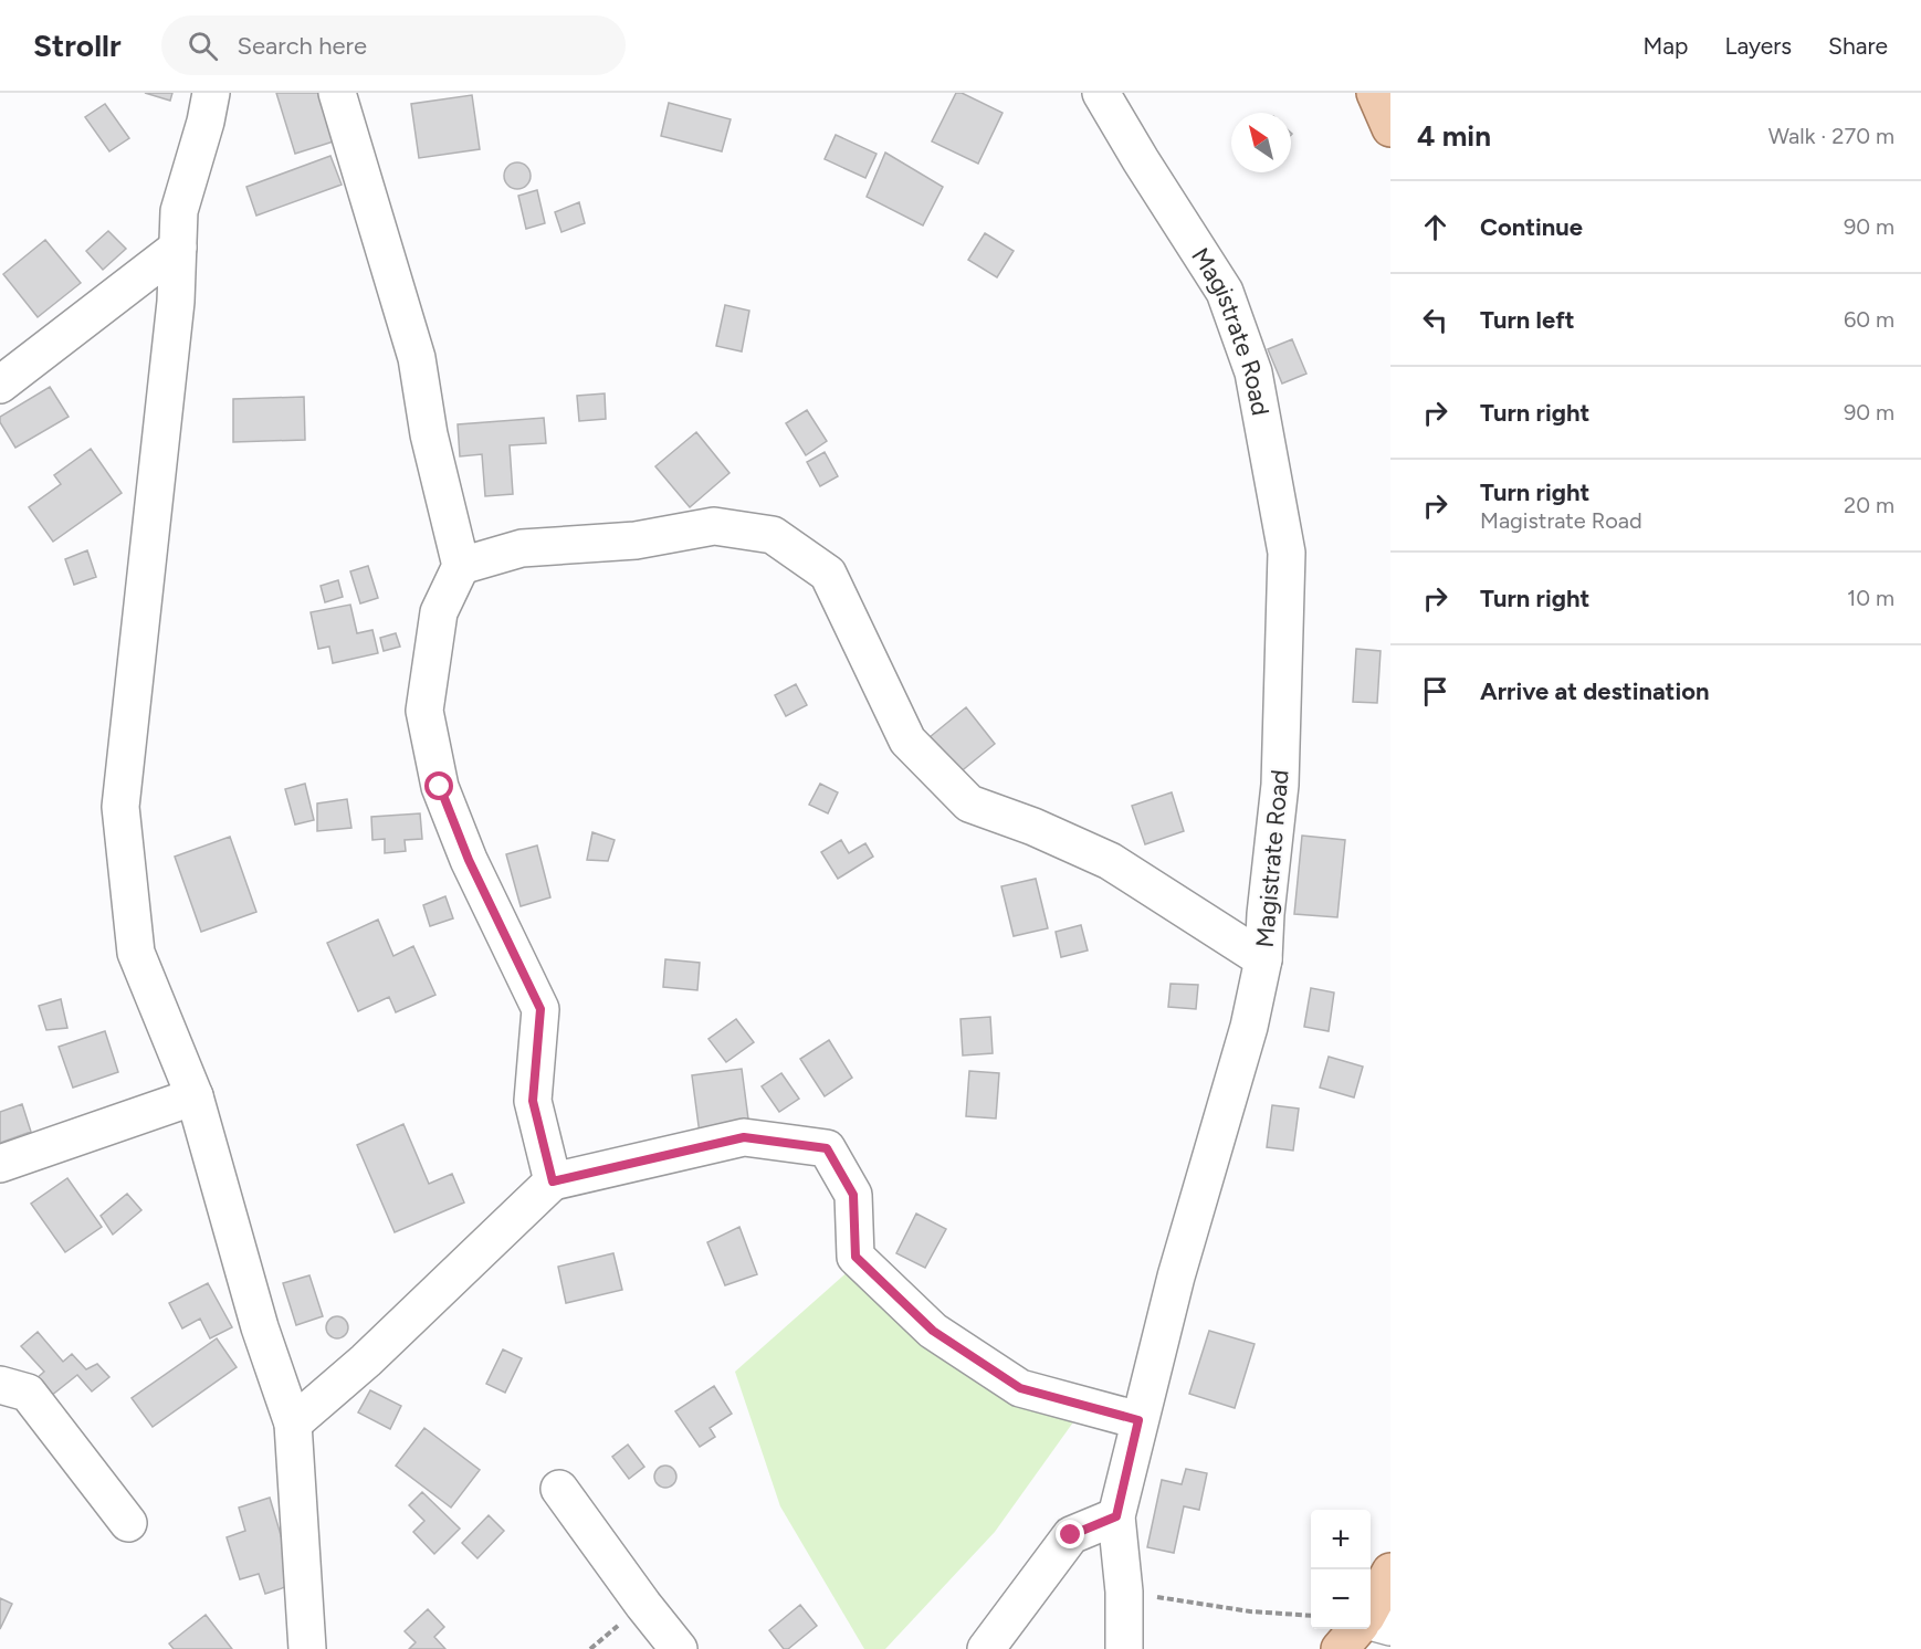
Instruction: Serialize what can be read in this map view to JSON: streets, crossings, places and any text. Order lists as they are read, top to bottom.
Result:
{
  "streets": {
    "street": ["Magistrate Road"]
  },
  "north": "top left",
  "page": {
    "header": "Strollr",
    "search": "Search here",
    "nav": ["Map", "Layers", "Share"],
    "heading": ["4 min", "Walk · 270 m"],
    "list": [
      ["Continue", "90 m"],
      ["Turn left", "60 m"],
      ["Turn right", "90 m"],
      ["Turn right", "Magistrate Road", "20 m"],
      ["Turn right", "10 m"],
      "Arrive at destination"
    ],
    "map_buttons": ["+", "−"]
  }
}
